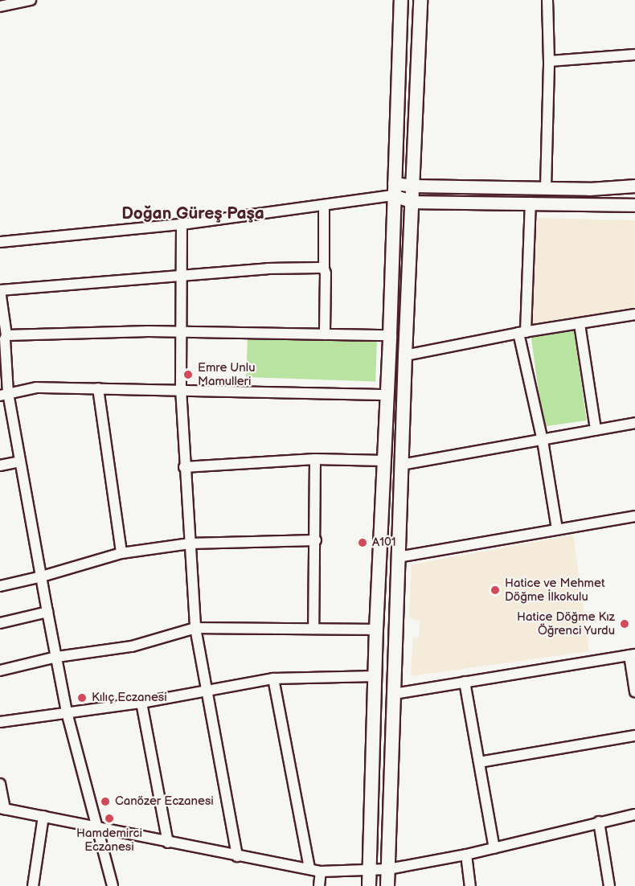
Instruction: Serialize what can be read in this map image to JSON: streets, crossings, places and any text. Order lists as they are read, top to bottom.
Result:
{
  "districts": ["Doğan Güreş Paşa"],
  "places": [
    "Emre Unlu Mamulleri",
    "A101",
    "Hatice ve Mehmet Döğme İlkokulu",
    "Hatice Döğme Kız Öğrenci Yurdu",
    "Kılıç Eczanesi",
    "Canözer Eczanesi",
    "Hamdemirci Eczanesi"
  ]
}
